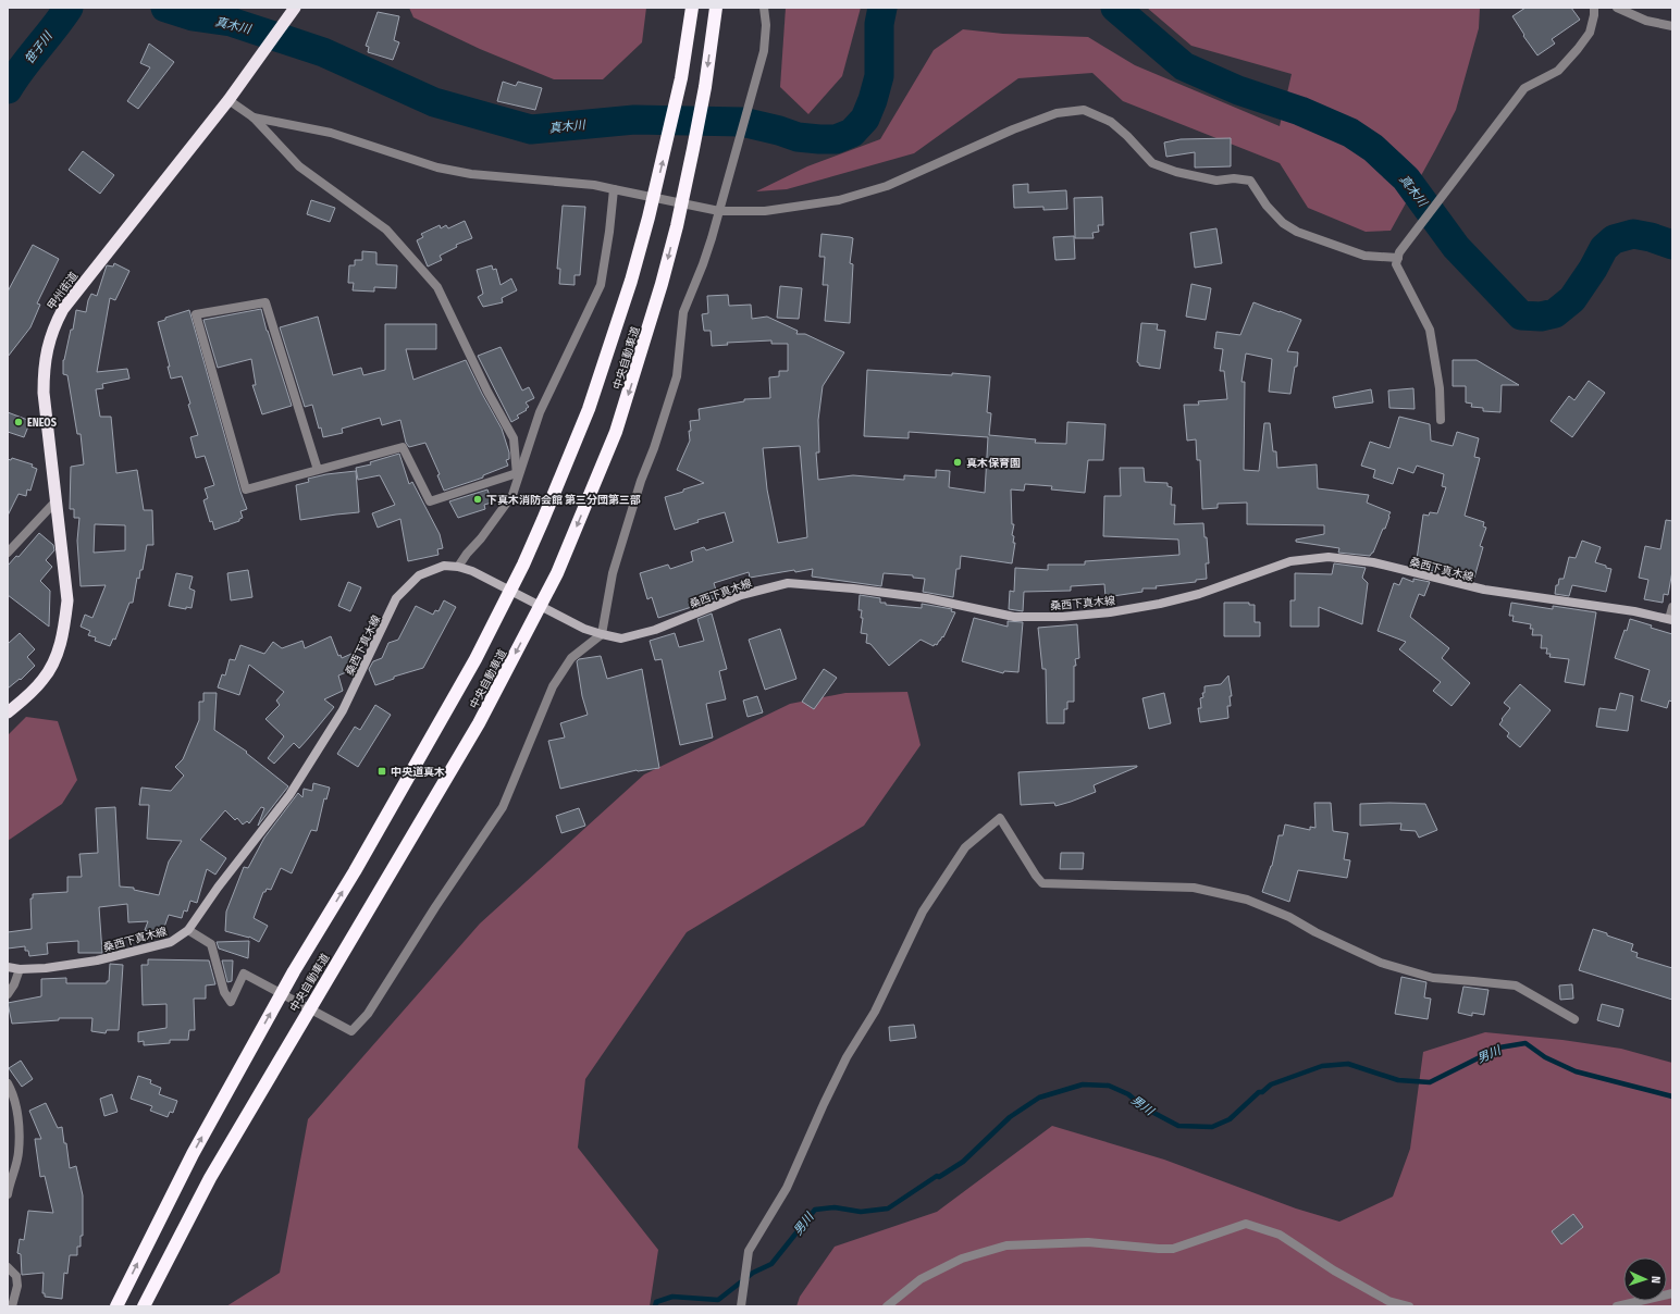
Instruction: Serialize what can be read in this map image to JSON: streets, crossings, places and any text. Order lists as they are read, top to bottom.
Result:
{
  "streets": {
    "highway": ["甲州街道", "中央自動車道"],
    "main road": ["桑西下真木線"]
  },
  "water": ["真木川", "笹子川", "男川"],
  "places": {
    "other": ["ENEOS", "真木保育園", "下真木消防会館 第三分団第三部"],
    "transit": ["中央道真木"]
  },
  "north": "right"
}
